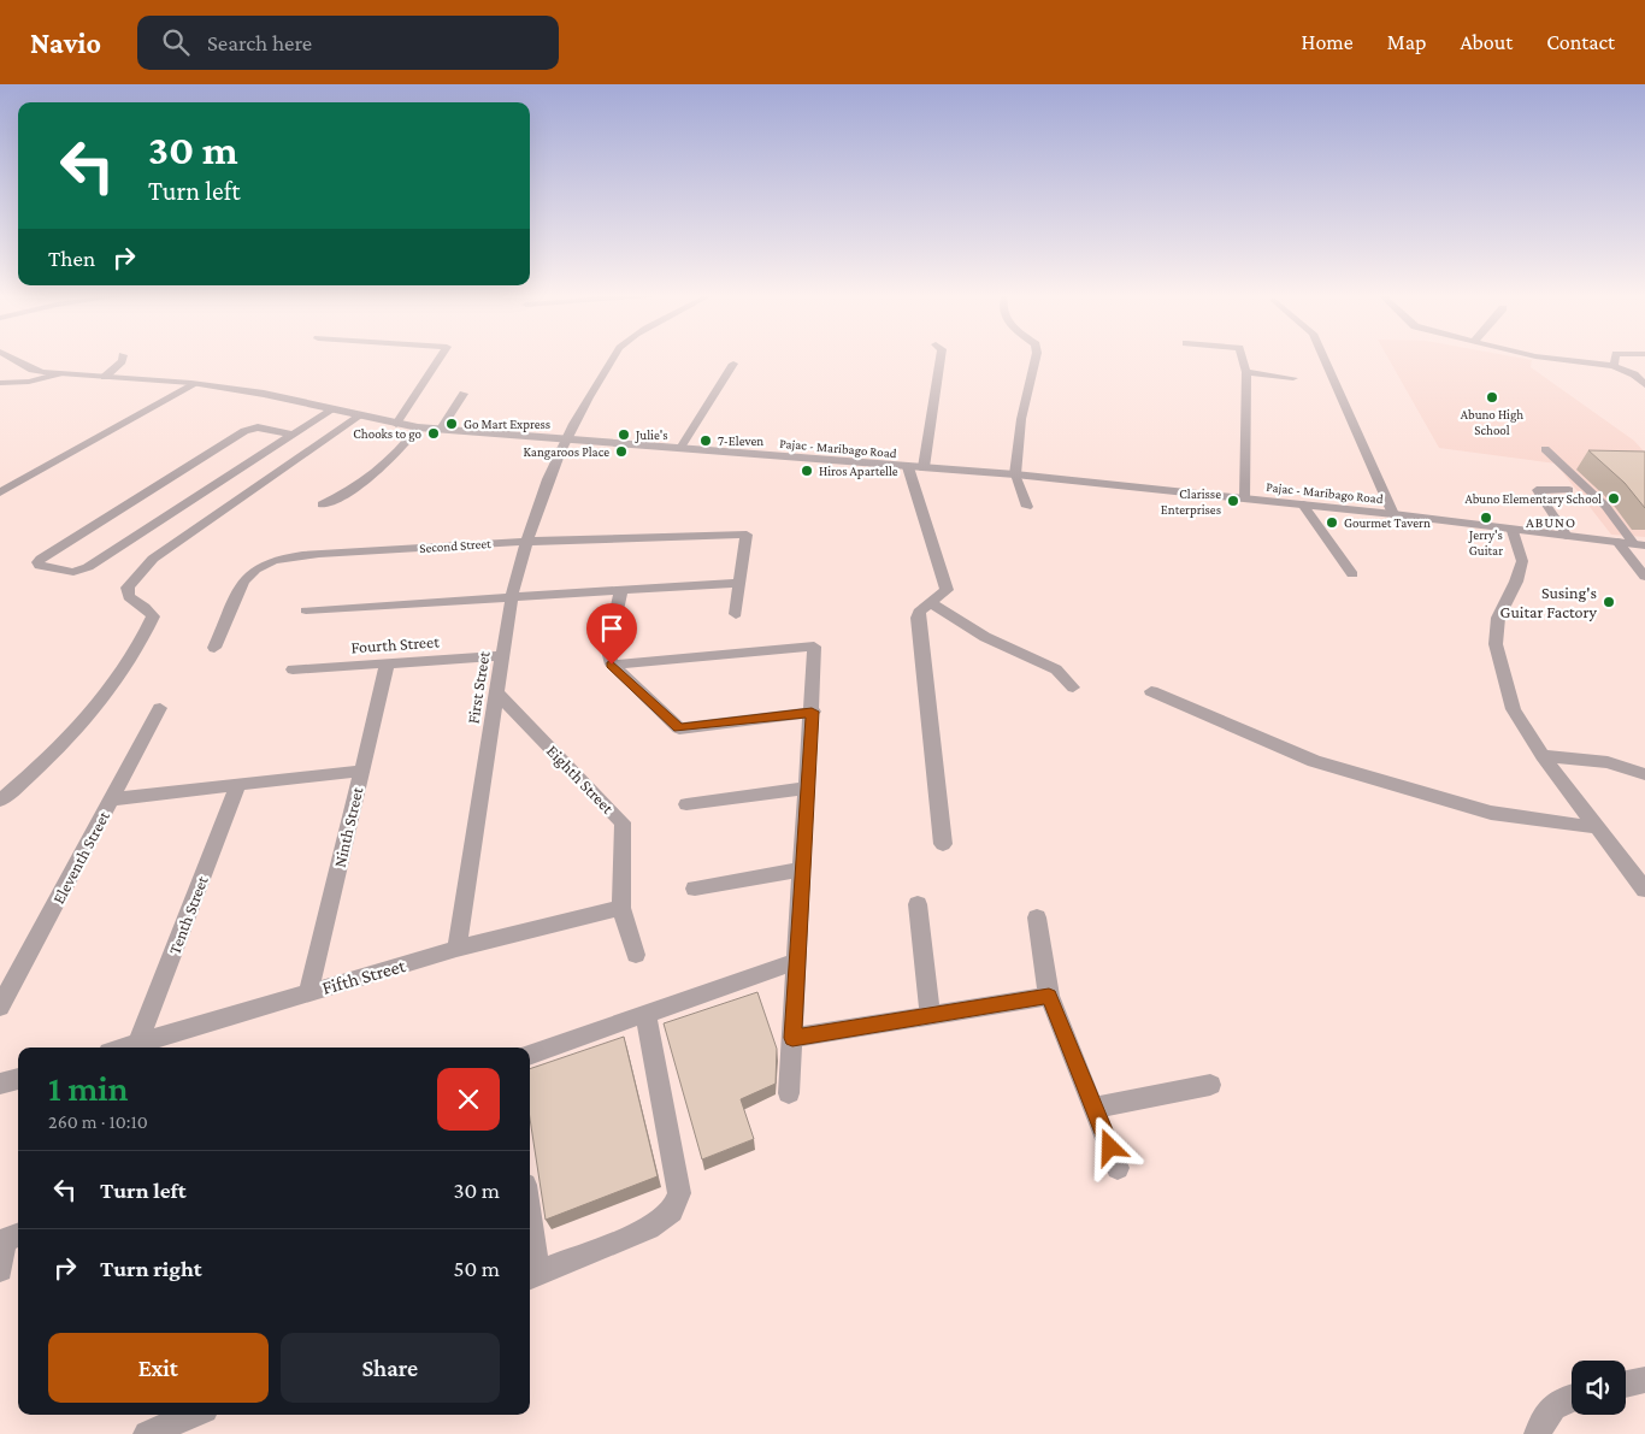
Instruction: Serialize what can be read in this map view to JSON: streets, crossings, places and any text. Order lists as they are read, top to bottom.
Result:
{
  "streets": {
    "street": [
      "Pajac - Maribago Road",
      "Second Street",
      "Fourth Street",
      "First Street",
      "Eighth Street",
      "Ninth Street",
      "Eleventh Street",
      "Tenth Street",
      "Fifth Street"
    ]
  },
  "crossings": [
    ["Pajac - Maribago Road", "First Street"],
    ["Second Street", "First Street"],
    ["Fourth Street", "First Street"],
    ["Fourth Street", "Ninth Street"],
    ["First Street", "Eighth Street"],
    ["First Street", "Fifth Street"],
    ["Eighth Street", "Fifth Street"],
    ["Ninth Street", "Fifth Street"],
    ["Tenth Street", "Fifth Street"]
  ],
  "districts": ["ABUNO"],
  "places": [
    "Abuno High School",
    "Go Mart Express",
    "Chooks to go",
    "Julie's",
    "7-Eleven",
    "Kangaroos Place",
    "Hiros Apartelle",
    "Abuno Elementary School",
    "Clarisse Enterprises",
    "Jerry's Guitar",
    "Gourmet Tavern",
    "Susing's Guitar Factory"
  ],
  "page": {
    "header": "Navio",
    "search": "Search here",
    "nav": [
      "Home",
      "Map",
      "About",
      "Contact"
    ],
    "turn": ["30 m", "Turn left"],
    "then": "Then",
    "heading": ["1 min", "260 m · 10:10"],
    "list": [
      {
        "name": "Turn left",
        "value": "30 m"
      },
      {
        "name": "Turn right",
        "value": "50 m"
      }
    ],
    "buttons": ["Exit", "Share"]
  }
}
